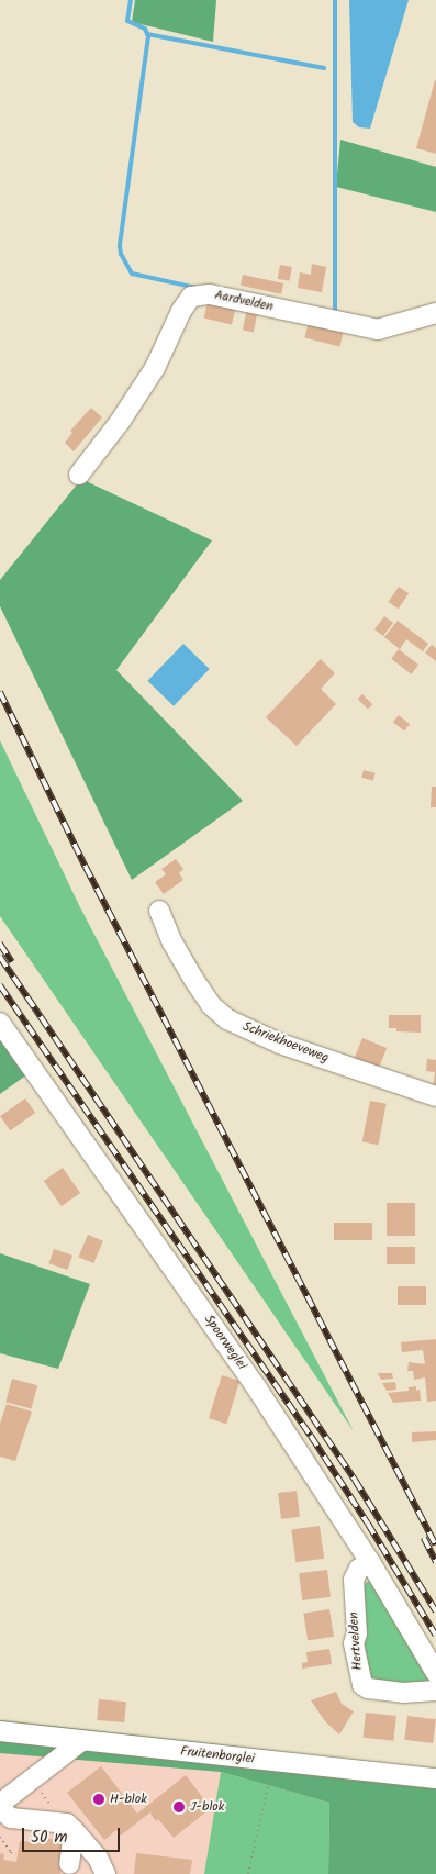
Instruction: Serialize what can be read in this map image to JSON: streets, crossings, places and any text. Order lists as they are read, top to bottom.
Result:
{
  "streets": {
    "street": [
      "Aardvelden",
      "Schriekhoeveweg",
      "Spoorweglei",
      "Hertvelden",
      "Fruitenborglei"
    ]
  },
  "crossings": [
    ["Spoorweglei", "Hertvelden"]
  ],
  "places": ["H-blok", "J-blok"],
  "scale_bar": "50 m"
}
